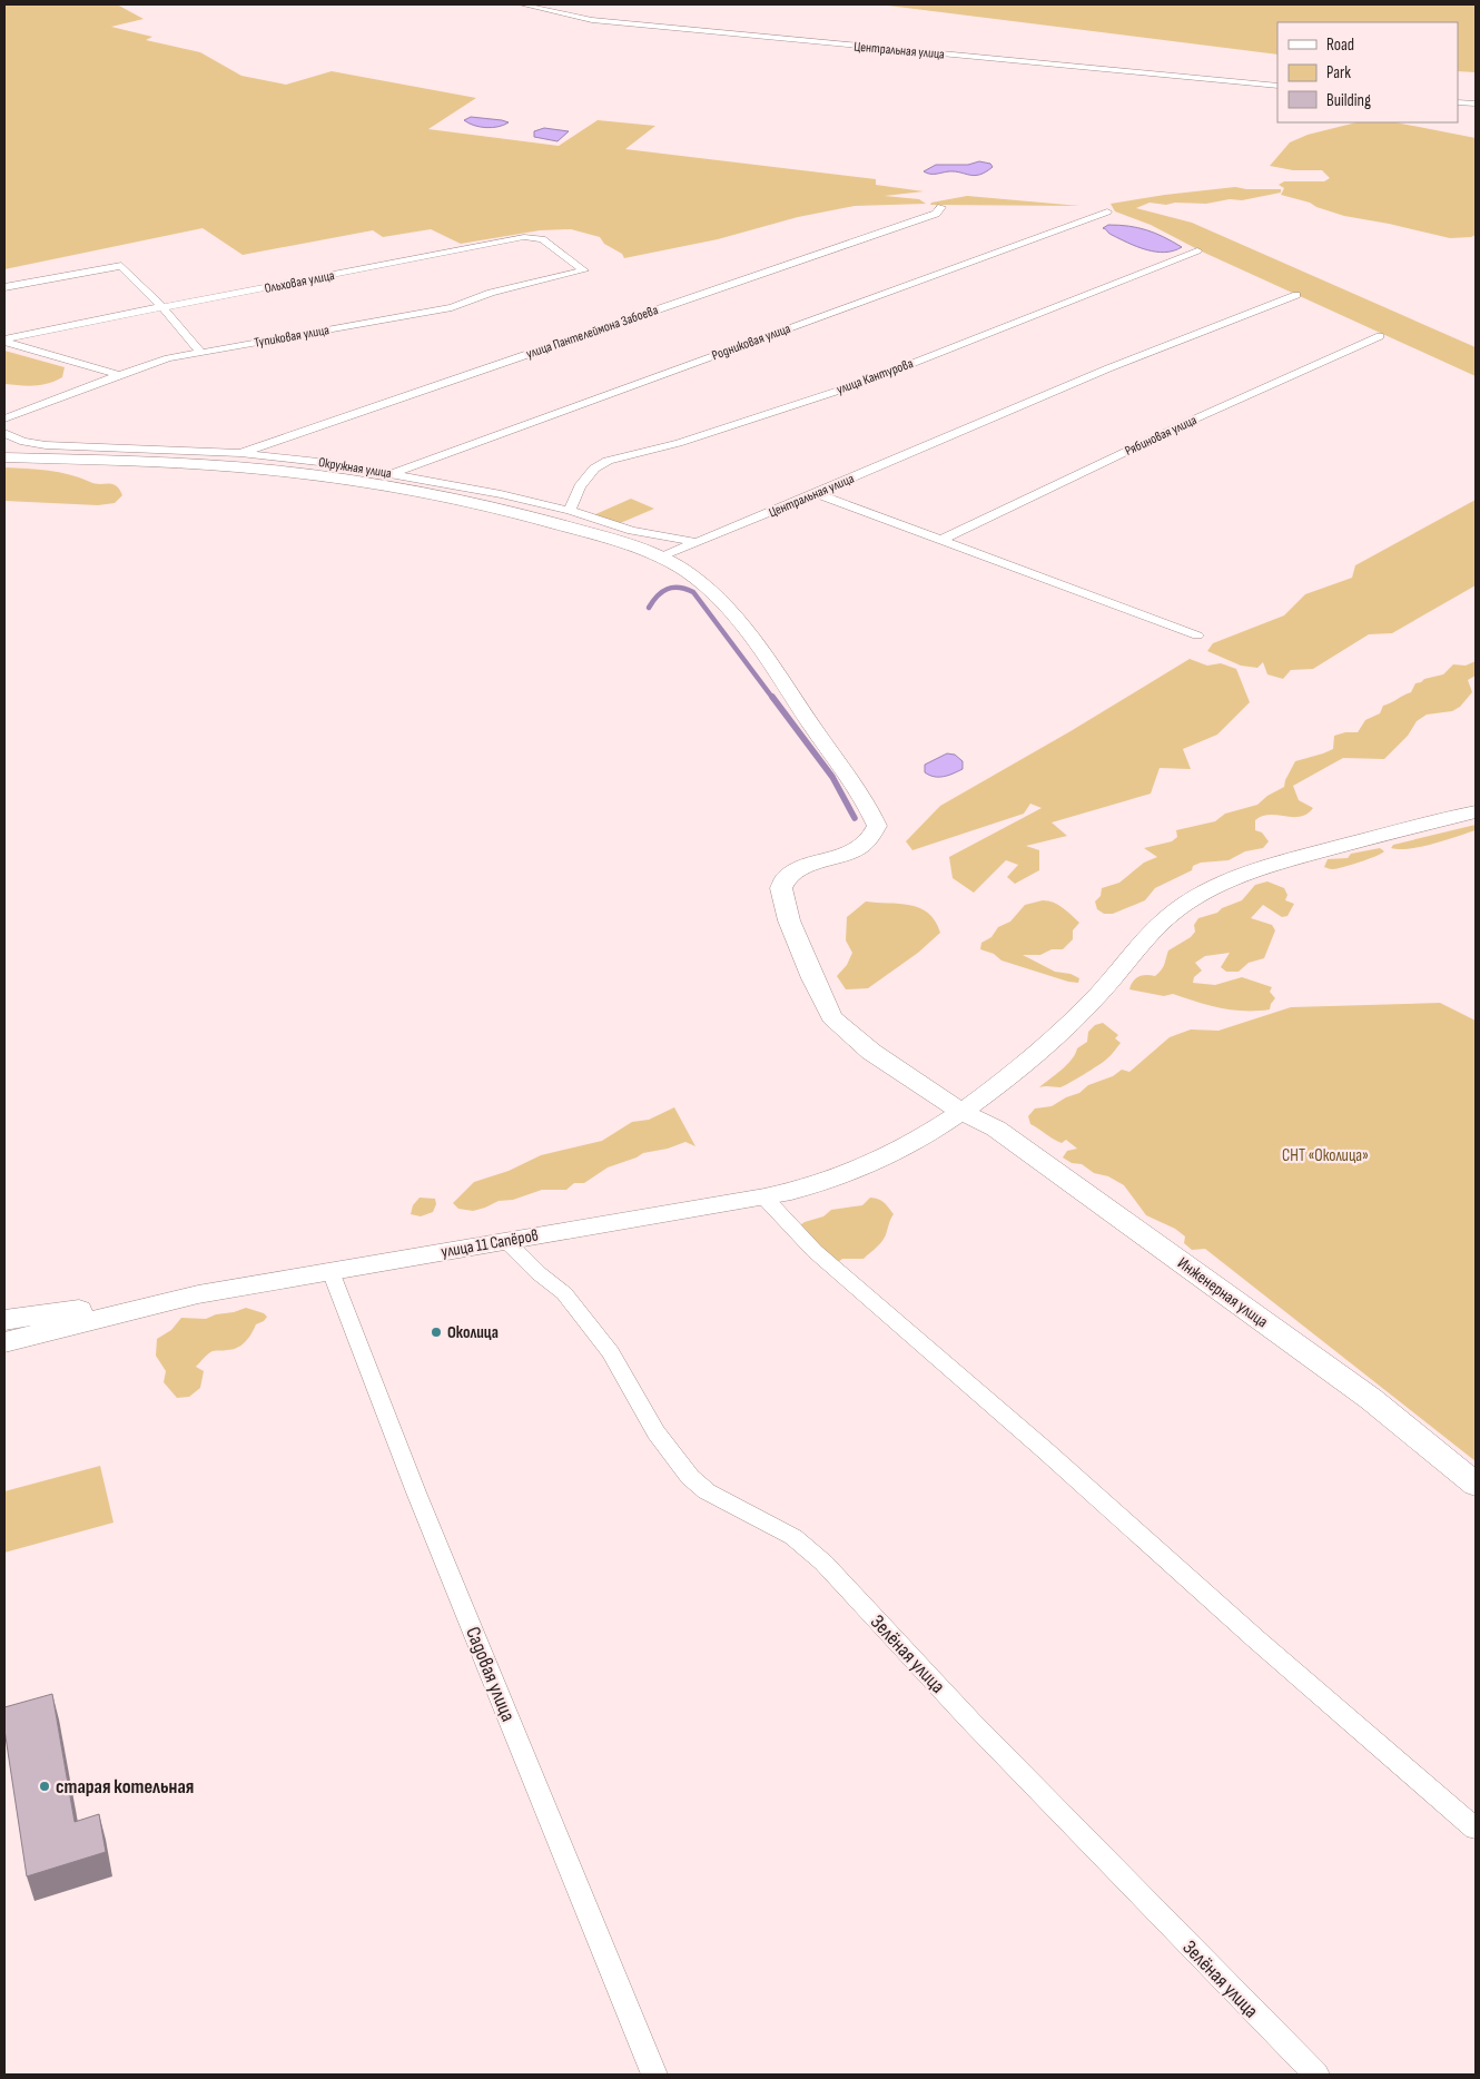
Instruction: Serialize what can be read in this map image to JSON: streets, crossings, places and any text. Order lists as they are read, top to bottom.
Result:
{
  "streets": {
    "street": [
      "Центральная улица",
      "Ольховая улица",
      "улица Пантелеймона Забоева",
      "Тупиковая улица",
      "Родниковая улица",
      "улица Кантурова",
      "Рябиновая улица",
      "Окружная улица",
      "улица 11 Сапёров",
      "Инженерная улица",
      "Зелёная улица",
      "Садовая улица"
    ]
  },
  "crossings": [
    ["Центральная улица", "Окружная улица"],
    ["Центральная улица", "Инженерная улица"],
    ["Ольховая улица", "Тупиковая улица"],
    ["улица Пантелеймона Забоева", "Окружная улица"],
    ["Родниковая улица", "Окружная улица"],
    ["улица Кантурова", "Окружная улица"],
    ["улица 11 Сапёров", "Инженерная улица"],
    ["улица 11 Сапёров", "Зелёная улица"],
    ["улица 11 Сапёров", "Садовая улица"]
  ],
  "parks": ["СНТ «Околица»"],
  "places": ["Околица", "старая котельная"],
  "legend": ["Road", "Park", "Building"]
}
